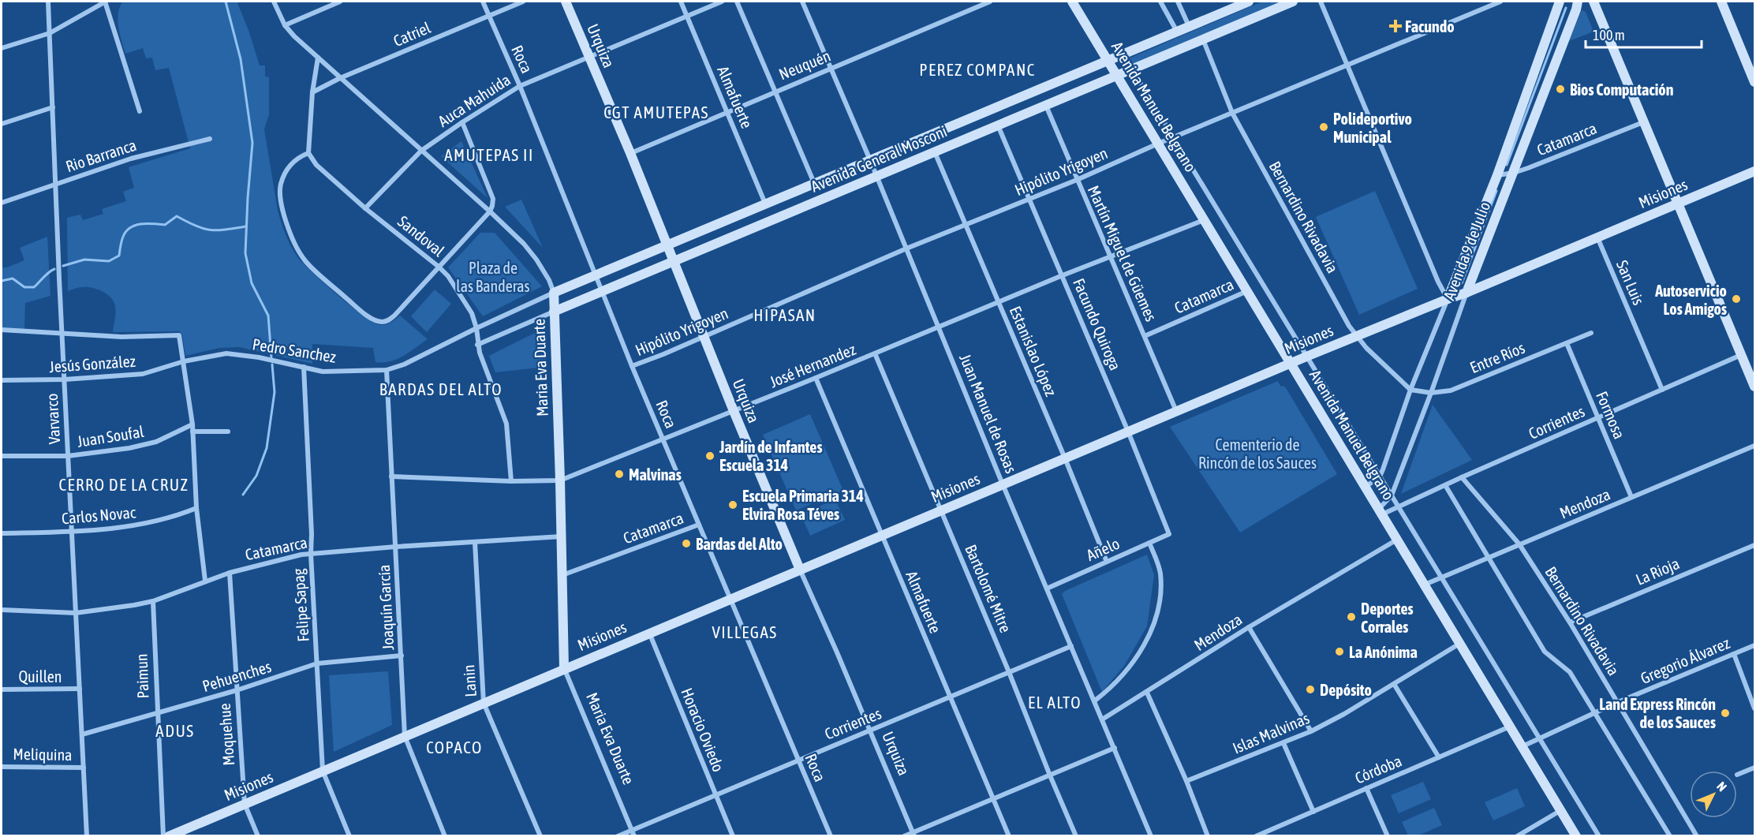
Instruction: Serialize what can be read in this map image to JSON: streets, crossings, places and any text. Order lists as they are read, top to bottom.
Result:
{
  "streets": {
    "street": [
      "Catriel",
      "Urquiza",
      "Roca",
      "Neuquén",
      "Almafuerte",
      "Auca Mahuida",
      "Avenida Manuel Belgrano",
      "Catamarca",
      "Rio Barranca",
      "Avenida General Mosconi",
      "Hipólito Yrigoyen",
      "Misiones",
      "Bernardino Rivadavia",
      "Sandoval",
      "Avenida 9 de Julio",
      "Martín Miguel de Güemes",
      "San Luis",
      "Facundo Quiroga",
      "Pedro Sanchez",
      "Estanislao López",
      "Entre Ríos",
      "Jesús González",
      "José Hernandez",
      "Maria Eva Duarte",
      "Juan Manuel de Rosas",
      "Formosa",
      "Varvarco",
      "Corrientes",
      "Juan Soufal",
      "Mendoza",
      "Carlos Novac",
      "Añelo",
      "La Rioja",
      "Bartolomé Mitre",
      "Felipe Sapag",
      "Joaquín García",
      "Gregorio Álvarez",
      "Quillen",
      "Paimun",
      "Pehuenches",
      "Lanin",
      "Horacio Oviedo",
      "Islas Malvinas",
      "Moquehue",
      "Meliquina",
      "Córdoba"
    ]
  },
  "crossings": [
    ["Catriel", "Roca"],
    ["Catriel", "Maria Eva Duarte"],
    ["Urquiza", "Neuquén"],
    ["Urquiza", "Auca Mahuida"],
    ["Urquiza", "Avenida General Mosconi"],
    ["Urquiza", "Hipólito Yrigoyen"],
    ["Urquiza", "Misiones"],
    ["Urquiza", "José Hernandez"],
    ["Urquiza", "Corrientes"],
    ["Roca", "Auca Mahuida"],
    ["Roca", "Catamarca"],
    ["Roca", "Avenida General Mosconi"],
    ["Roca", "Hipólito Yrigoyen"],
    ["Roca", "Misiones"],
    ["Roca", "José Hernandez"],
    ["Roca", "Corrientes"],
    ["Neuquén", "Almafuerte"],
    ["Neuquén", "Juan Manuel de Rosas"],
    ["Almafuerte", "Auca Mahuida"],
    ["Almafuerte", "Avenida General Mosconi"],
    ["Almafuerte", "Misiones"],
    ["Almafuerte", "José Hernandez"],
    ["Almafuerte", "Corrientes"],
    ["Auca Mahuida", "Sandoval"],
    ["Auca Mahuida", "Maria Eva Duarte"],
    ["Avenida Manuel Belgrano", "Catamarca"],
    ["Avenida Manuel Belgrano", "Avenida General Mosconi"],
    ["Avenida Manuel Belgrano", "Hipólito Yrigoyen"],
    ["Avenida Manuel Belgrano", "Misiones"],
    ["Avenida Manuel Belgrano", "Avenida 9 de Julio"],
    ["Avenida Manuel Belgrano", "José Hernandez"],
    ["Avenida Manuel Belgrano", "Corrientes"],
    ["Avenida Manuel Belgrano", "Mendoza"],
    ["Avenida Manuel Belgrano", "Gregorio Álvarez"],
    ["Avenida Manuel Belgrano", "Islas Malvinas"],
    ["Avenida Manuel Belgrano", "Córdoba"],
    ["Catamarca", "Avenida 9 de Julio"],
    ["Catamarca", "Martín Miguel de Güemes"],
    ["Catamarca", "Maria Eva Duarte"],
    ["Catamarca", "Varvarco"],
    ["Catamarca", "Felipe Sapag"],
    ["Catamarca", "Joaquín García"],
    ["Catamarca", "Paimun"],
    ["Catamarca", "Lanin"],
    ["Catamarca", "Moquehue"],
    ["Rio Barranca", "Varvarco"],
    ["Avenida General Mosconi", "Bernardino Rivadavia"],
    ["Avenida General Mosconi", "Sandoval"],
    ["Avenida General Mosconi", "Martín Miguel de Güemes"],
    ["Avenida General Mosconi", "Facundo Quiroga"],
    ["Avenida General Mosconi", "Pedro Sanchez"],
    ["Avenida General Mosconi", "Estanislao López"],
    ["Avenida General Mosconi", "Maria Eva Duarte"],
    ["Avenida General Mosconi", "Juan Manuel de Rosas"],
    ["Hipólito Yrigoyen", "Bernardino Rivadavia"],
    ["Hipólito Yrigoyen", "Martín Miguel de Güemes"],
    ["Hipólito Yrigoyen", "Facundo Quiroga"],
    ["Hipólito Yrigoyen", "Estanislao López"],
    ["Hipólito Yrigoyen", "Juan Manuel de Rosas"],
    ["Misiones", "Bernardino Rivadavia"],
    ["Misiones", "Avenida 9 de Julio"],
    ["Misiones", "Martín Miguel de Güemes"],
    ["Misiones", "San Luis"],
    ["Misiones", "Facundo Quiroga"],
    ["Misiones", "Estanislao López"],
    ["Misiones", "Maria Eva Duarte"],
    ["Misiones", "Juan Manuel de Rosas"],
    ["Misiones", "Bartolomé Mitre"],
    ["Misiones", "Felipe Sapag"],
    ["Misiones", "Joaquín García"],
    ["Misiones", "Lanin"],
    ["Misiones", "Horacio Oviedo"],
    ["Misiones", "Moquehue"],
    ["Bernardino Rivadavia", "Avenida 9 de Julio"],
    ["Bernardino Rivadavia", "Entre Ríos"],
    ["Bernardino Rivadavia", "Corrientes"],
    ["Bernardino Rivadavia", "Mendoza"],
    ["Bernardino Rivadavia", "La Rioja"],
    ["Bernardino Rivadavia", "Gregorio Álvarez"],
    ["Sandoval", "Pedro Sanchez"],
    ["Sandoval", "José Hernandez"],
    ["Avenida 9 de Julio", "Entre Ríos"],
    ["Avenida 9 de Julio", "Corrientes"],
    ["Martín Miguel de Güemes", "José Hernandez"],
    ["San Luis", "Corrientes"],
    ["Facundo Quiroga", "José Hernandez"],
    ["Facundo Quiroga", "Añelo"],
    ["Pedro Sanchez", "Jesús González"],
    ["Pedro Sanchez", "Felipe Sapag"],
    ["Pedro Sanchez", "Joaquín García"],
    ["Estanislao López", "José Hernandez"],
    ["Estanislao López", "Añelo"],
    ["Entre Ríos", "Formosa"],
    ["Jesús González", "Varvarco"],
    ["José Hernandez", "Maria Eva Duarte"],
    ["José Hernandez", "Juan Manuel de Rosas"],
    ["José Hernandez", "Bartolomé Mitre"],
    ["José Hernandez", "Joaquín García"],
    ["Maria Eva Duarte", "Corrientes"],
    ["Juan Manuel de Rosas", "Corrientes"],
    ["Juan Manuel de Rosas", "Mendoza"],
    ["Juan Manuel de Rosas", "Añelo"],
    ["Formosa", "Corrientes"],
    ["Formosa", "Mendoza"],
    ["Varvarco", "Juan Soufal"],
    ["Varvarco", "Carlos Novac"],
    ["Varvarco", "Quillen"],
    ["Varvarco", "Pehuenches"],
    ["Varvarco", "Meliquina"],
    ["Corrientes", "Bartolomé Mitre"],
    ["Corrientes", "Horacio Oviedo"],
    ["Felipe Sapag", "Pehuenches"],
    ["Joaquín García", "Pehuenches"],
    ["Paimun", "Pehuenches"],
    ["Pehuenches", "Moquehue"]
  ],
  "districts": [
    "PEREZ COMPANC",
    "CGT AMUTEPAS",
    "AMUTEPAS II",
    "HIPASAN",
    "BARDAS DEL ALTO",
    "CERRO DE LA CRUZ",
    "VILLEGAS",
    "EL ALTO",
    "ADUS",
    "COPACO"
  ],
  "parks": ["Plaza de las Banderas", "Cementerio de Rincón de los Sauces"],
  "places": {
    "health": ["Facundo"],
    "other": [
      "Bios Computación",
      "Polideportivo Municipal",
      "Autoservicio Los Amigos",
      "Jardín de Infantes Escuela 314",
      "Malvinas",
      "Escuela Primaria 314 Elvira Rosa Téves",
      "Bardas del Alto",
      "Deportes Corrales",
      "La Anónima",
      "Depósito",
      "Land Express Rincón de los Sauces"
    ]
  },
  "scale_bar": "100 m",
  "north": "top right"
}
